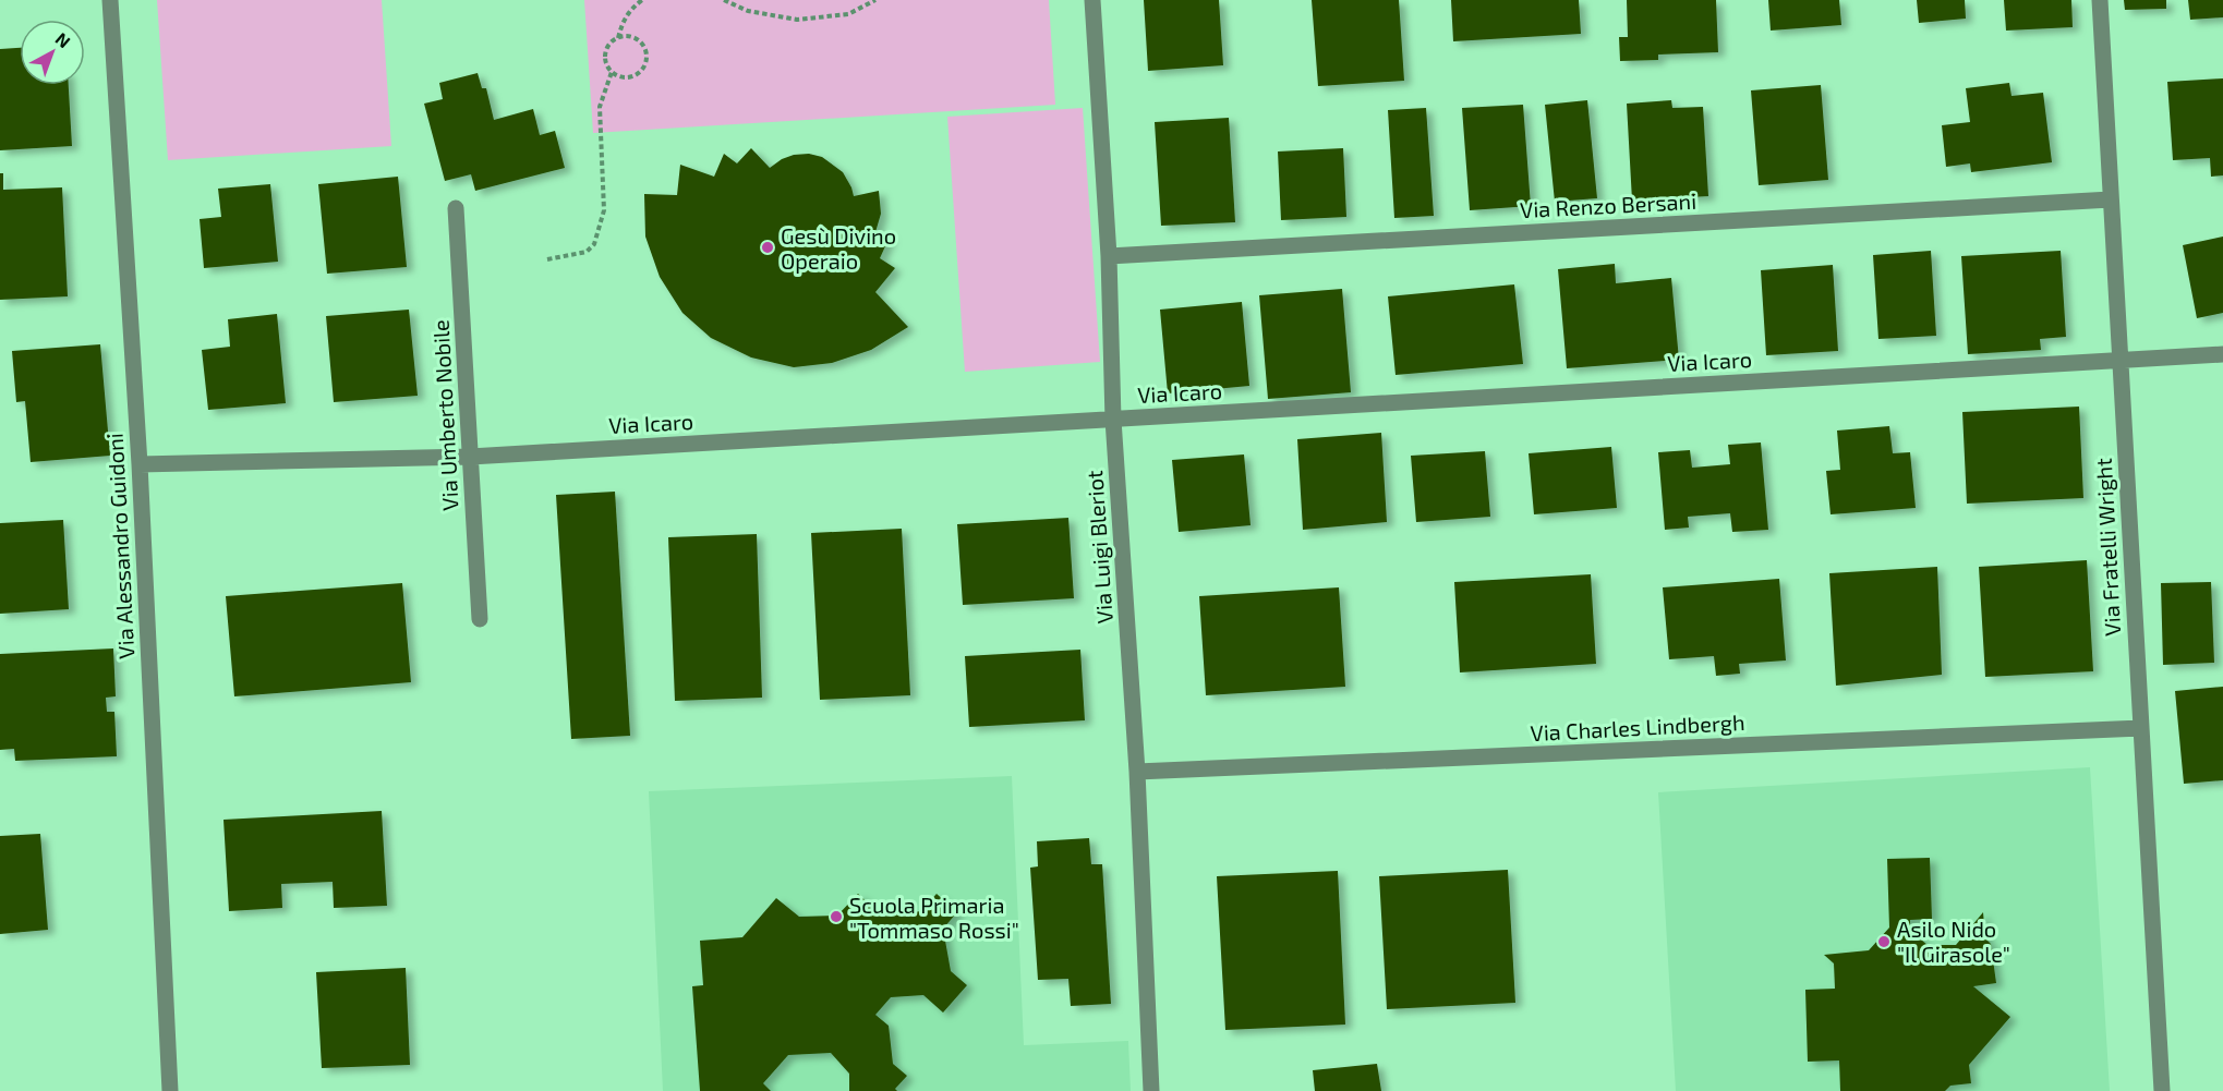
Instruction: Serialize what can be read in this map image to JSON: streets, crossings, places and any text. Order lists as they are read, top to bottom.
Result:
{
  "streets": {
    "street": [
      "Via Renzo Bersani",
      "Via Icaro",
      "Via Umberto Nobile",
      "Via Alessandro Guidoni",
      "Via Luigi Bleriot",
      "Via Fratelli Wright",
      "Via Charles Lindbergh"
    ]
  },
  "crossings": [
    ["Via Renzo Bersani", "Via Luigi Bleriot"],
    ["Via Renzo Bersani", "Via Fratelli Wright"],
    ["Via Icaro", "Via Umberto Nobile"],
    ["Via Icaro", "Via Alessandro Guidoni"],
    ["Via Icaro", "Via Luigi Bleriot"],
    ["Via Icaro", "Via Fratelli Wright"],
    ["Via Luigi Bleriot", "Via Charles Lindbergh"],
    ["Via Fratelli Wright", "Via Charles Lindbergh"]
  ],
  "places": ["Gesù Divino Operaio", "Scuola Primaria \"Tommaso Rossi\"", "Asilo Nido \"Il Girasole\""],
  "north": "top right"
}
